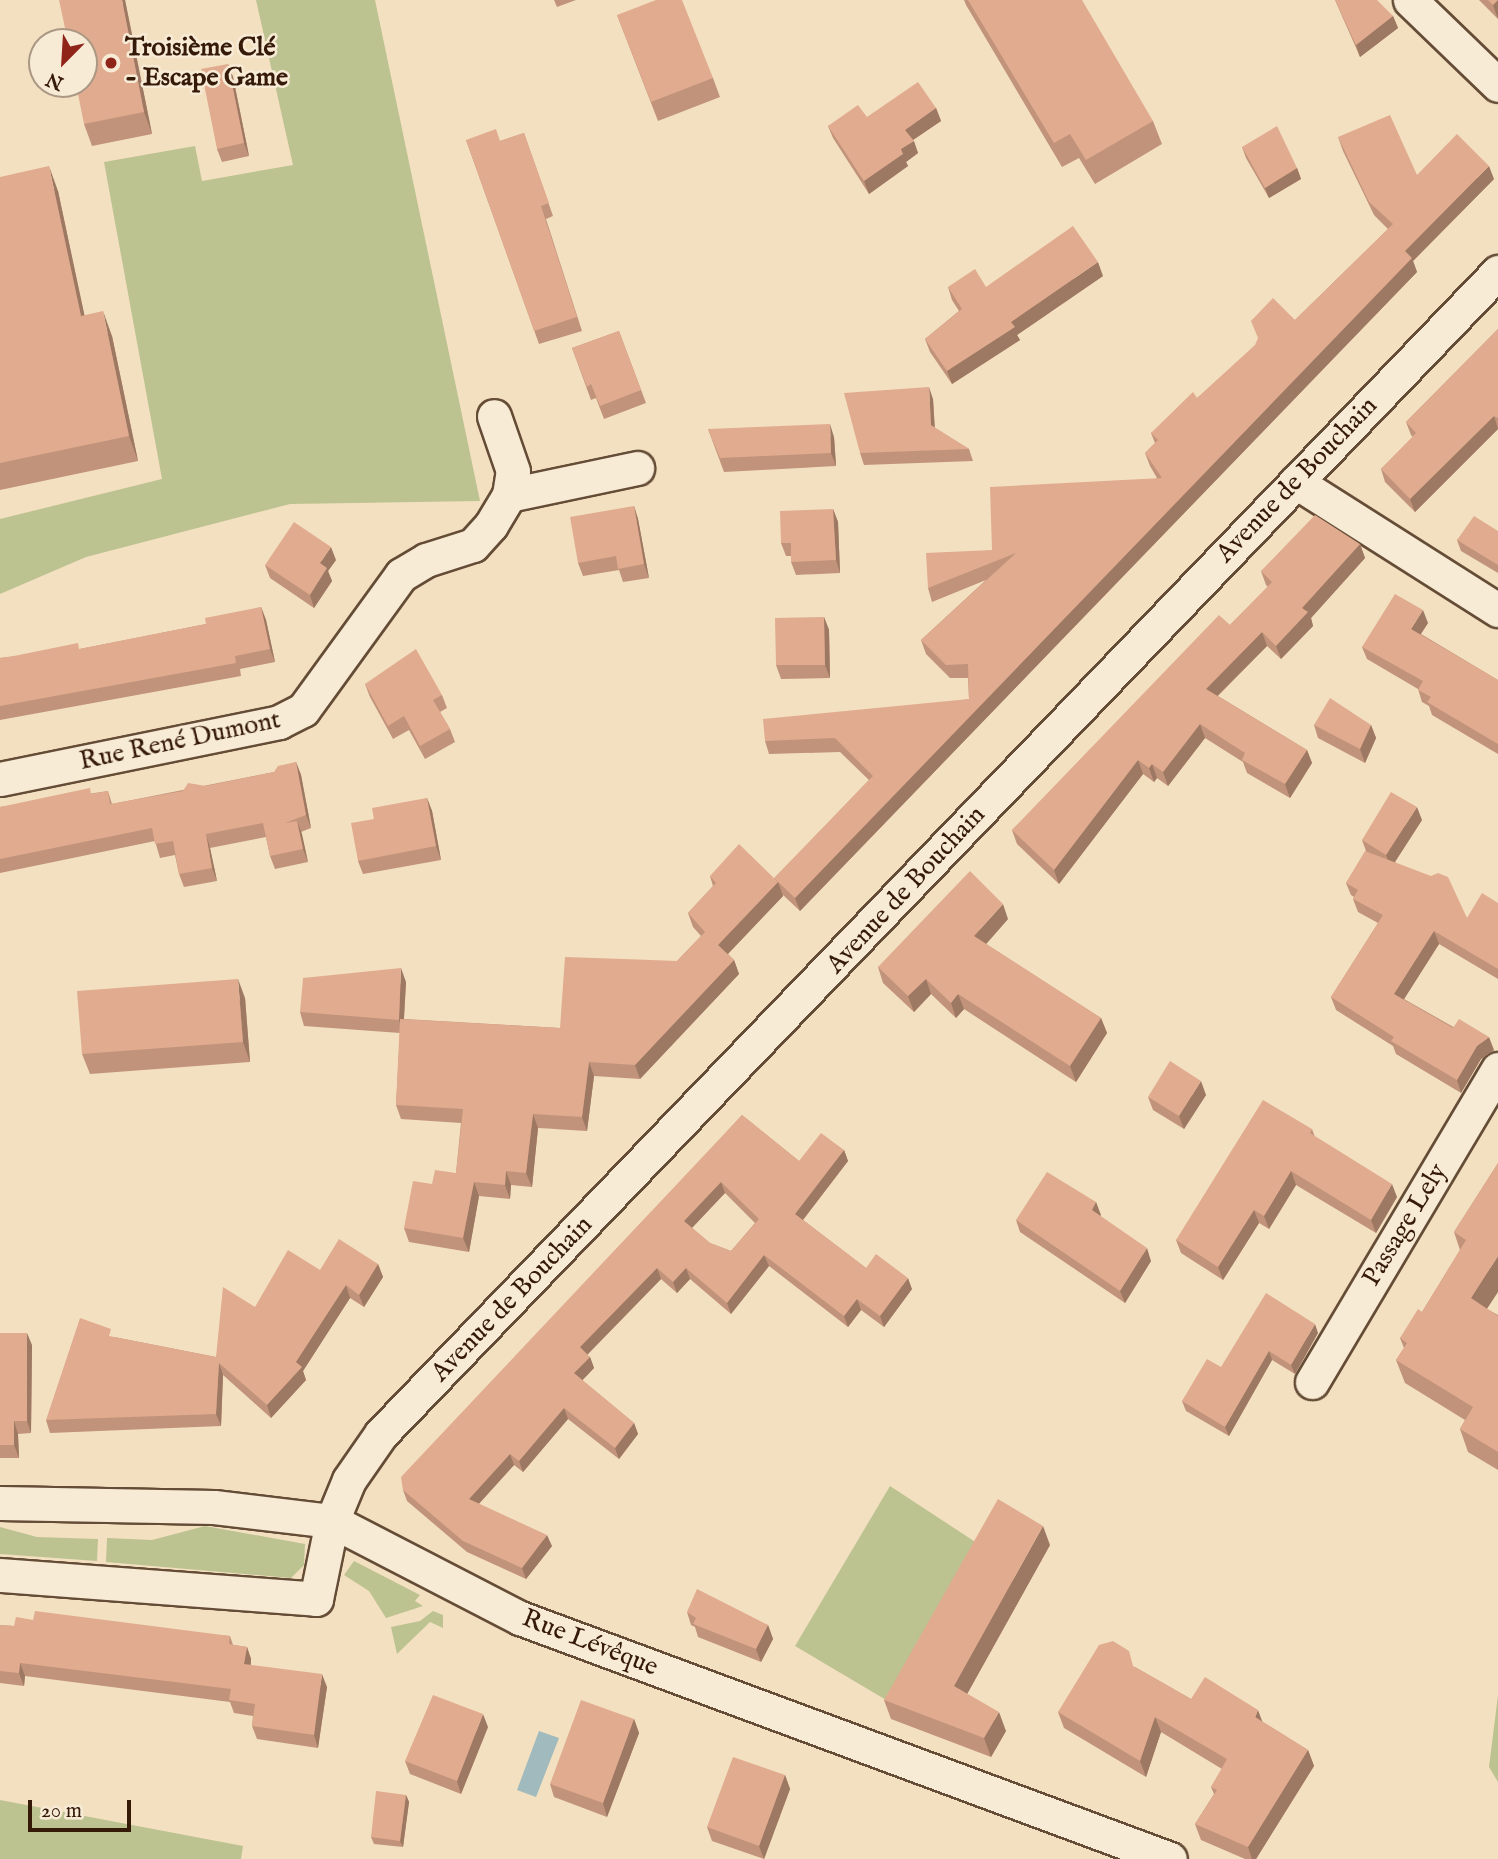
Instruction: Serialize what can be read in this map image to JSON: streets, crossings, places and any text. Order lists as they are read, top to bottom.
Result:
{
  "streets": {
    "street": [
      "Avenue de Bouchain",
      "Rue René Dumont",
      "Passage Lely",
      "Rue Lévêque"
    ]
  },
  "crossings": [
    ["Avenue de Bouchain", "Rue Lévêque"]
  ],
  "places": ["Troisième Clé - Escape Game"],
  "scale_bar": "20 m",
  "north": "bottom left"
}
